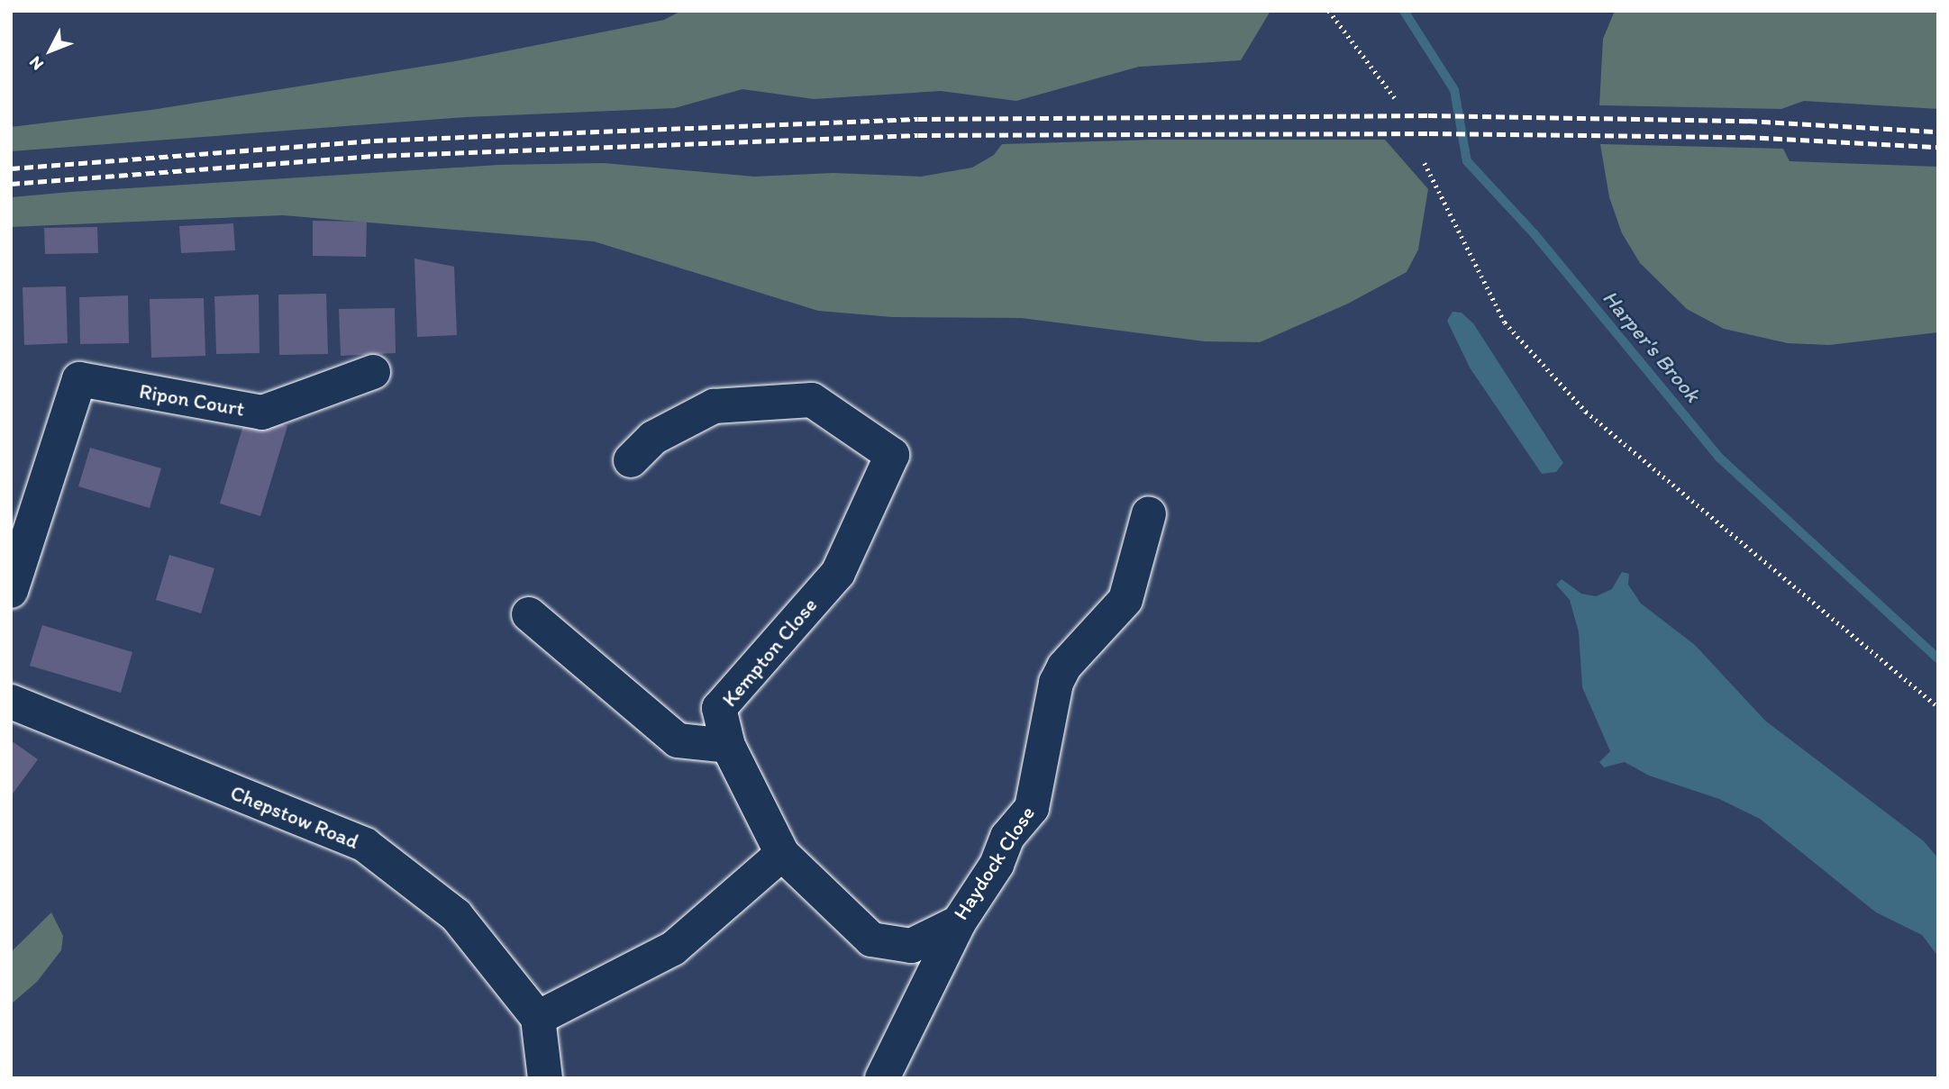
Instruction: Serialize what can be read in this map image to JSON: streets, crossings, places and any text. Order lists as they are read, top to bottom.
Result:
{
  "streets": {
    "street": [
      "Ripon Court",
      "Kempton Close",
      "Chepstow Road",
      "Haydock Close"
    ]
  },
  "crossings": [
    ["Kempton Close", "Haydock Close"]
  ],
  "water": ["Harper's Brook"],
  "north": "bottom left"
}
